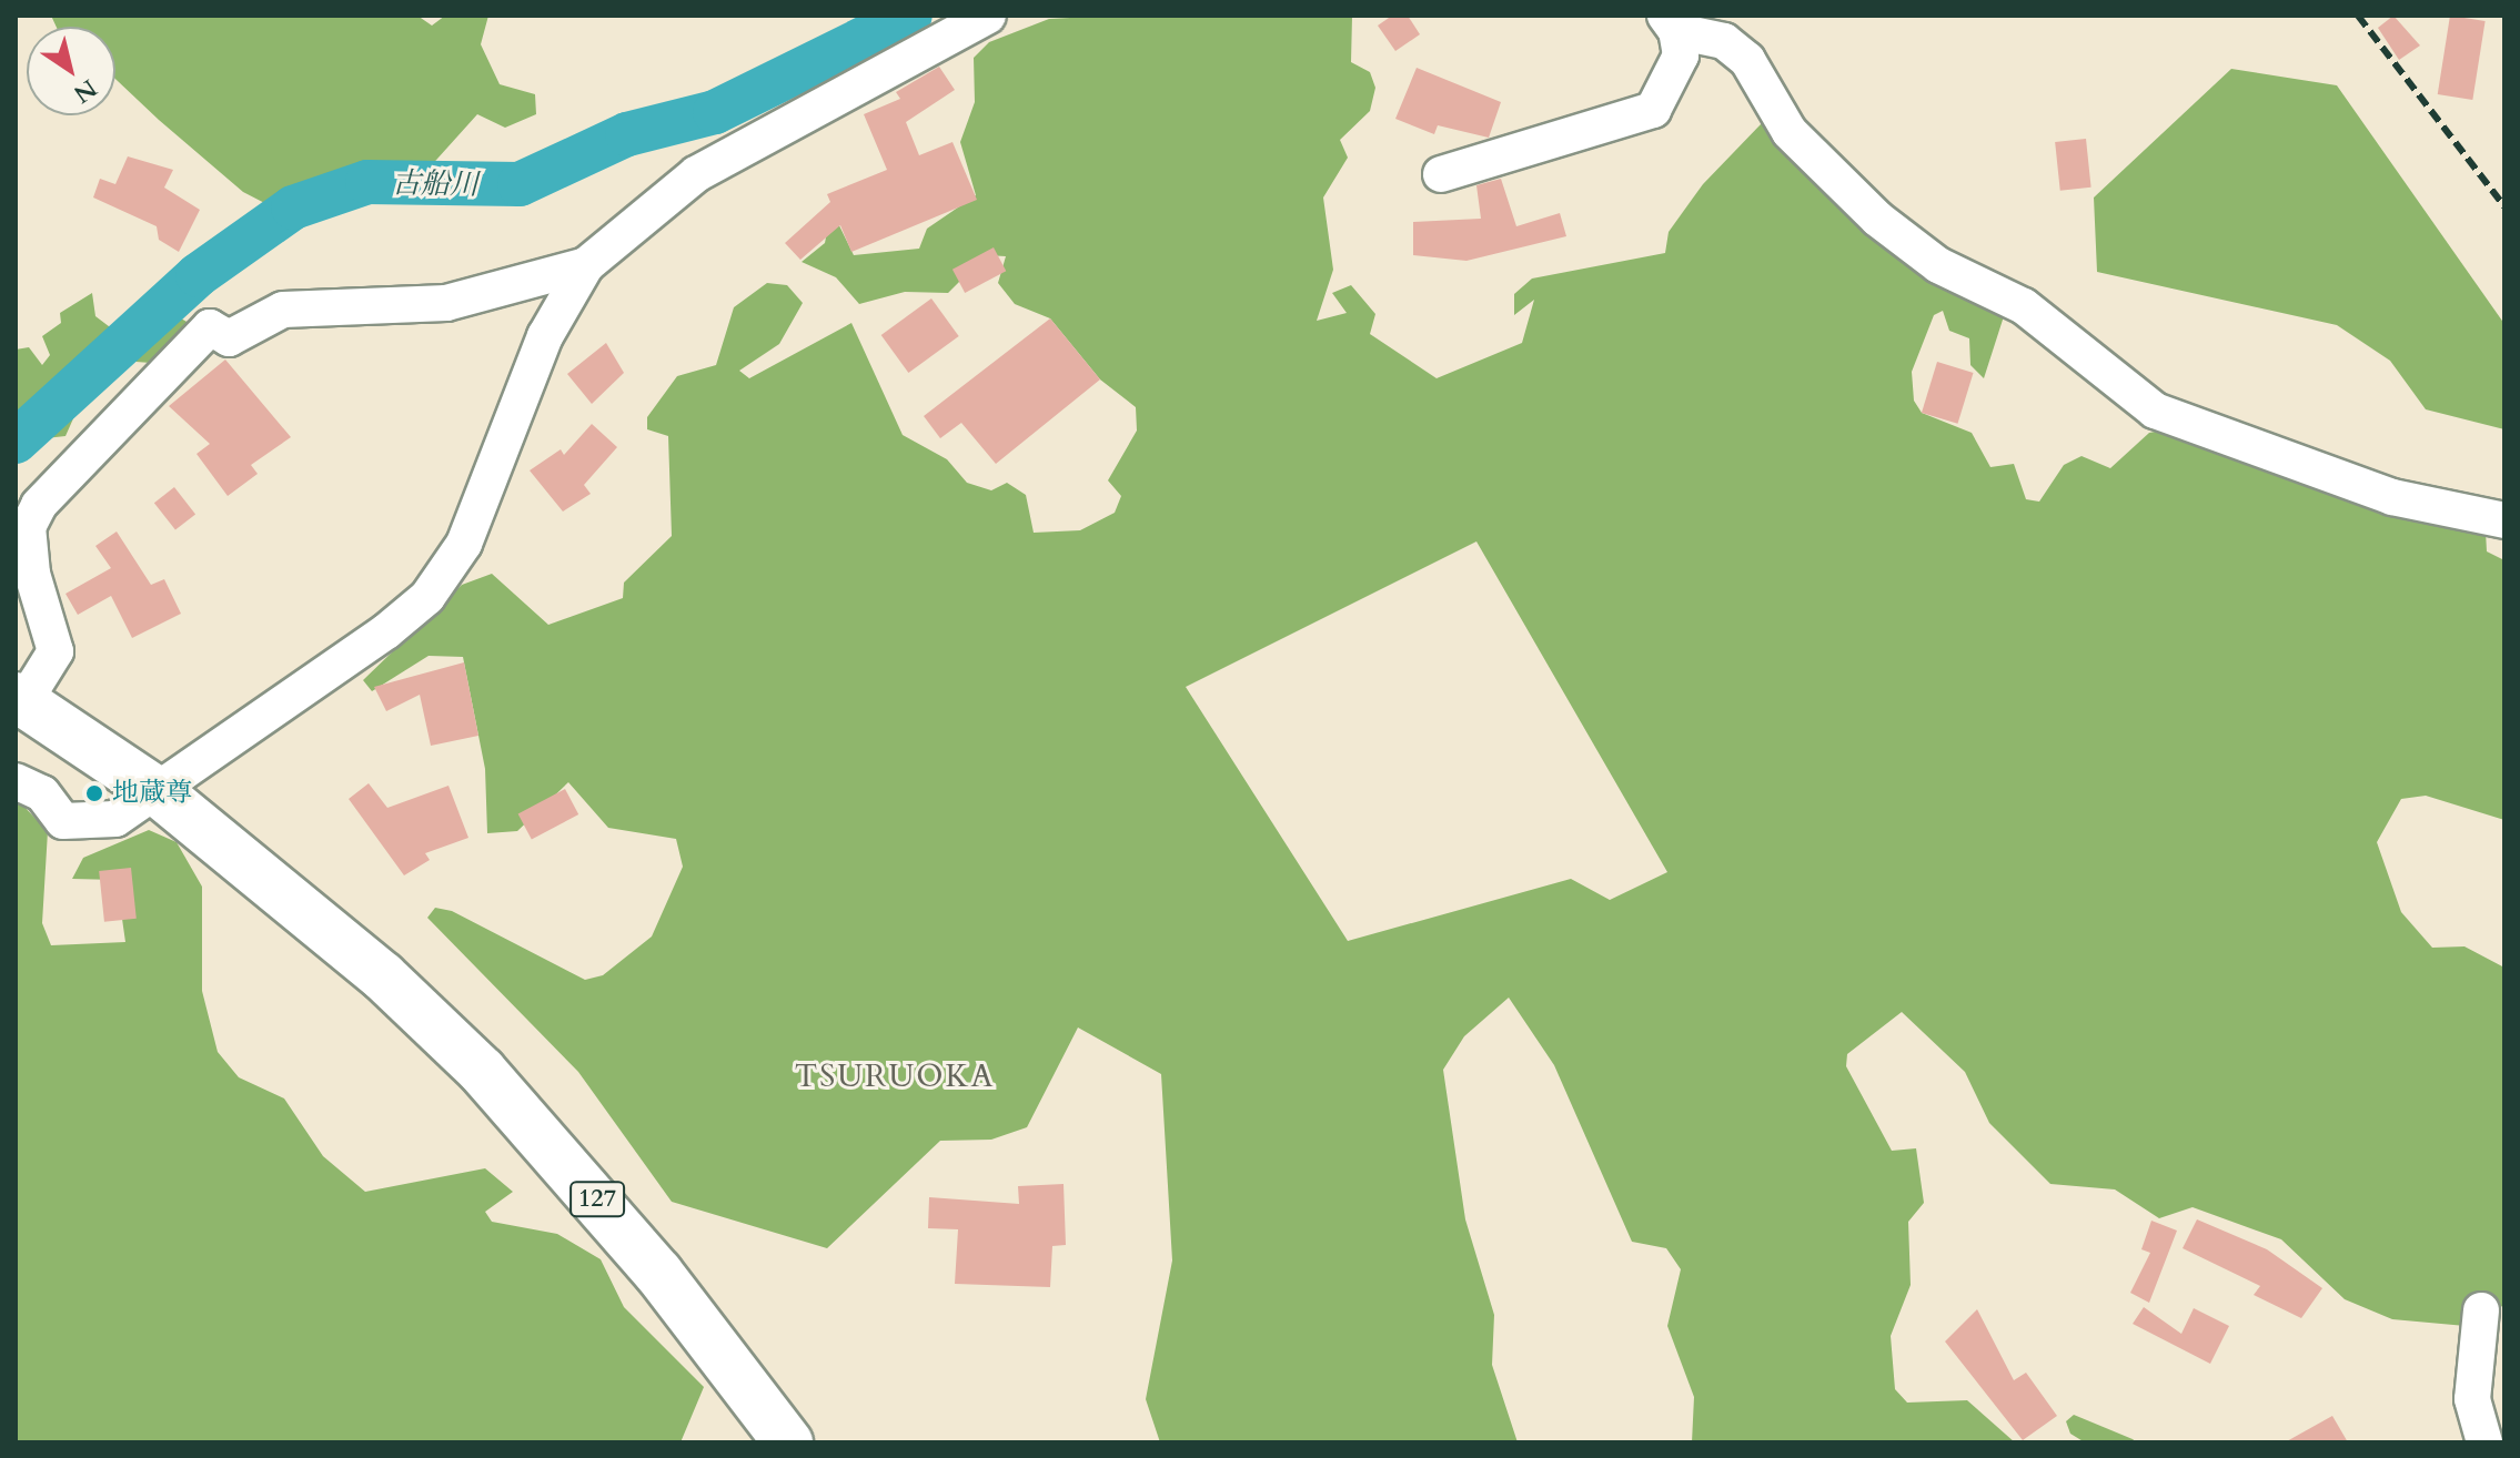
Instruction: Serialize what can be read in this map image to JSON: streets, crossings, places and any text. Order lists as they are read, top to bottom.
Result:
{
  "streets": {
    "highway": ["127"]
  },
  "districts": ["TSURUOKA"],
  "water": ["古船川"],
  "places": ["地蔵尊"],
  "north": "bottom right"
}
